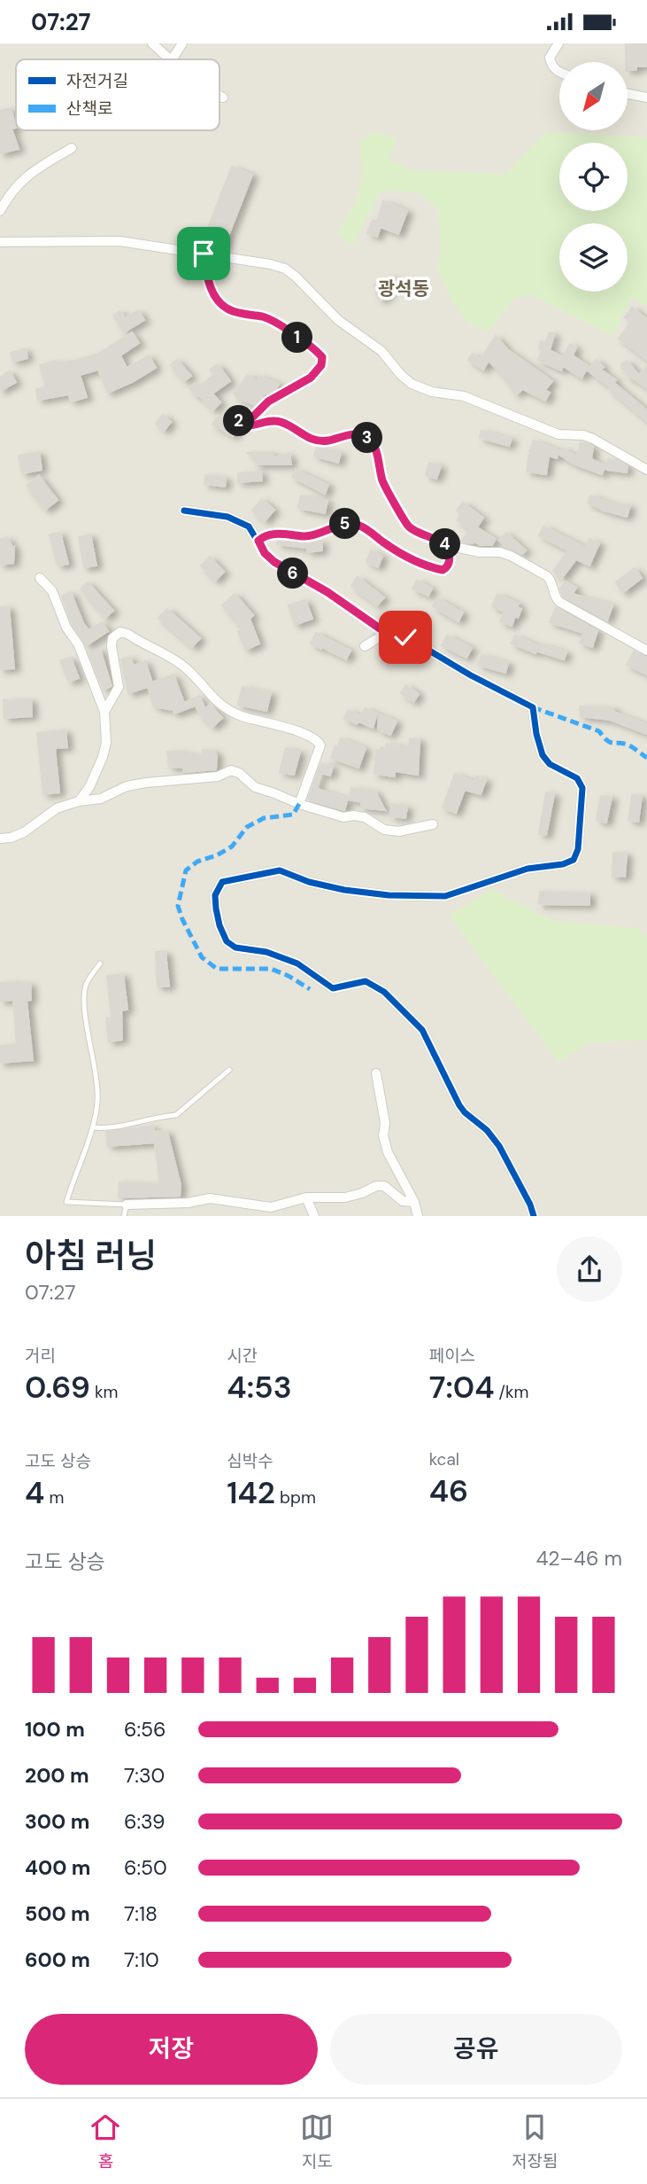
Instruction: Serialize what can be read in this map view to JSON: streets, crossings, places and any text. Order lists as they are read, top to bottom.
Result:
{
  "districts": ["광석동"],
  "legend": ["자전거길", "산책로"],
  "north": "bottom left",
  "page": {
    "status": "07:27",
    "pins": [
      "1",
      "2",
      "3",
      "5",
      "4",
      "6"
    ],
    "heading": ["아침 러닝", "07:27"],
    "stats": [
      ["거리", "0.69 km"],
      ["시간", "4:53"],
      ["페이스", "7:04 /km"],
      ["고도 상승", "4 m"],
      ["심박수", "142 bpm"],
      ["kcal", "46"]
    ],
    "chart": ["고도 상승", "42–46 m"],
    "list": [
      {
        "name": "100 m",
        "note": "6:56"
      },
      {
        "name": "200 m",
        "note": "7:30"
      },
      {
        "name": "300 m",
        "note": "6:39"
      },
      {
        "name": "400 m",
        "note": "6:50"
      },
      {
        "name": "500 m",
        "note": "7:18"
      },
      {
        "name": "600 m",
        "note": "7:10"
      }
    ],
    "buttons": ["저장", "공유"],
    "tabs": ["홈", "지도", "저장됨"]
  }
}
